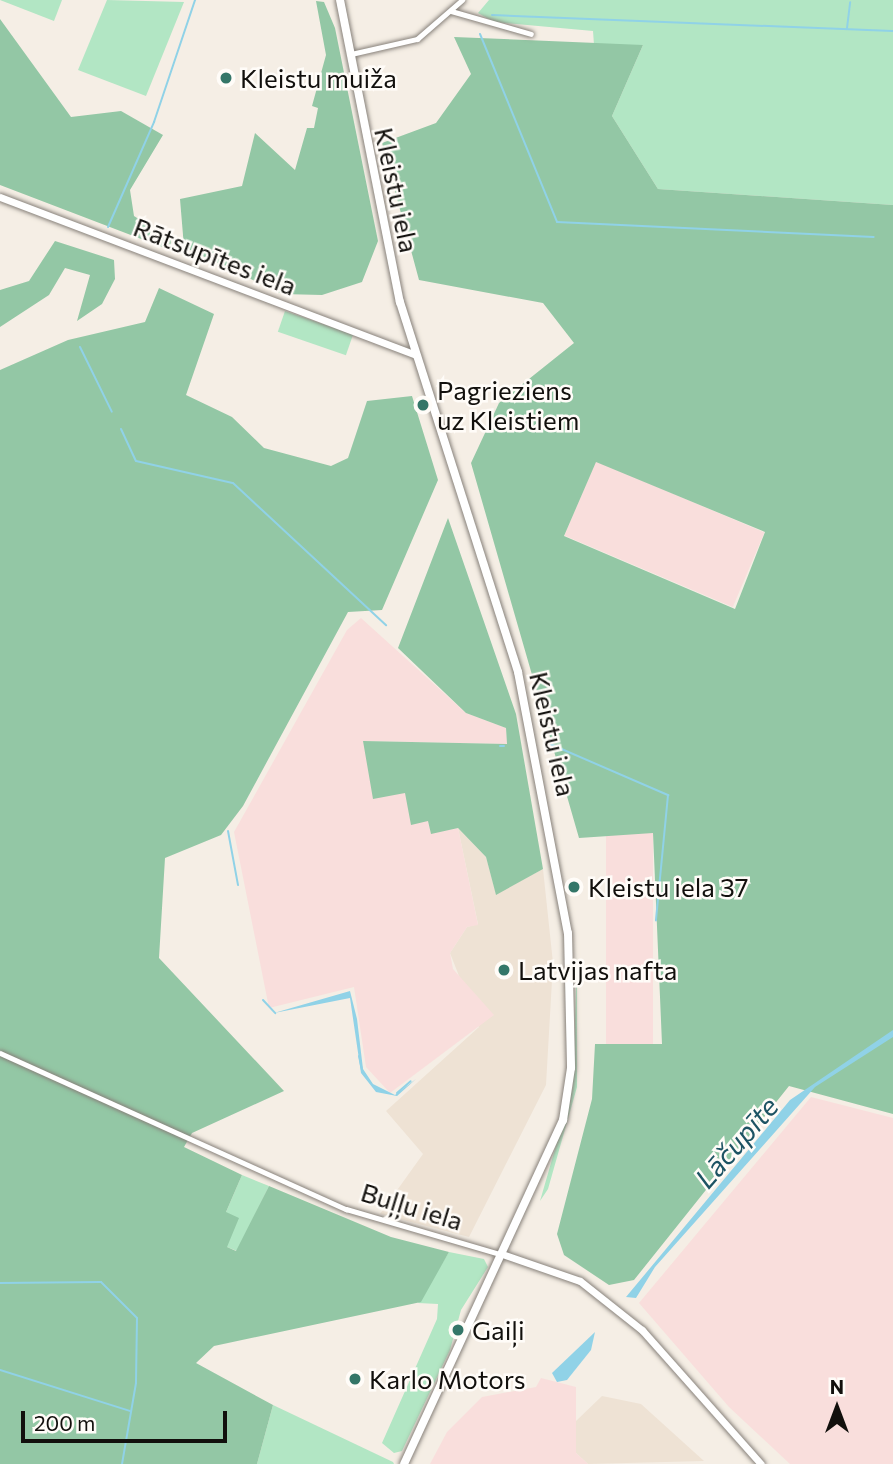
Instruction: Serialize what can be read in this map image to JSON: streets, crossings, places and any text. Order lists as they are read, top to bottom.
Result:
{
  "streets": {
    "main road": ["Kleistu iela"],
    "street": ["Rātsupītes iela", "Buļļu iela"]
  },
  "crossings": [
    ["Kleistu iela", "Rātsupītes iela"],
    ["Kleistu iela", "Buļļu iela"]
  ],
  "water": ["Lāčupīte"],
  "places": [
    "Kleistu muiža",
    "Pagrieziens uz Kleistiem",
    "Kleistu iela 37",
    "Latvijas nafta",
    "Gaiļi",
    "Karlo Motors"
  ],
  "scale_bar": "200 m",
  "north": "top"
}
